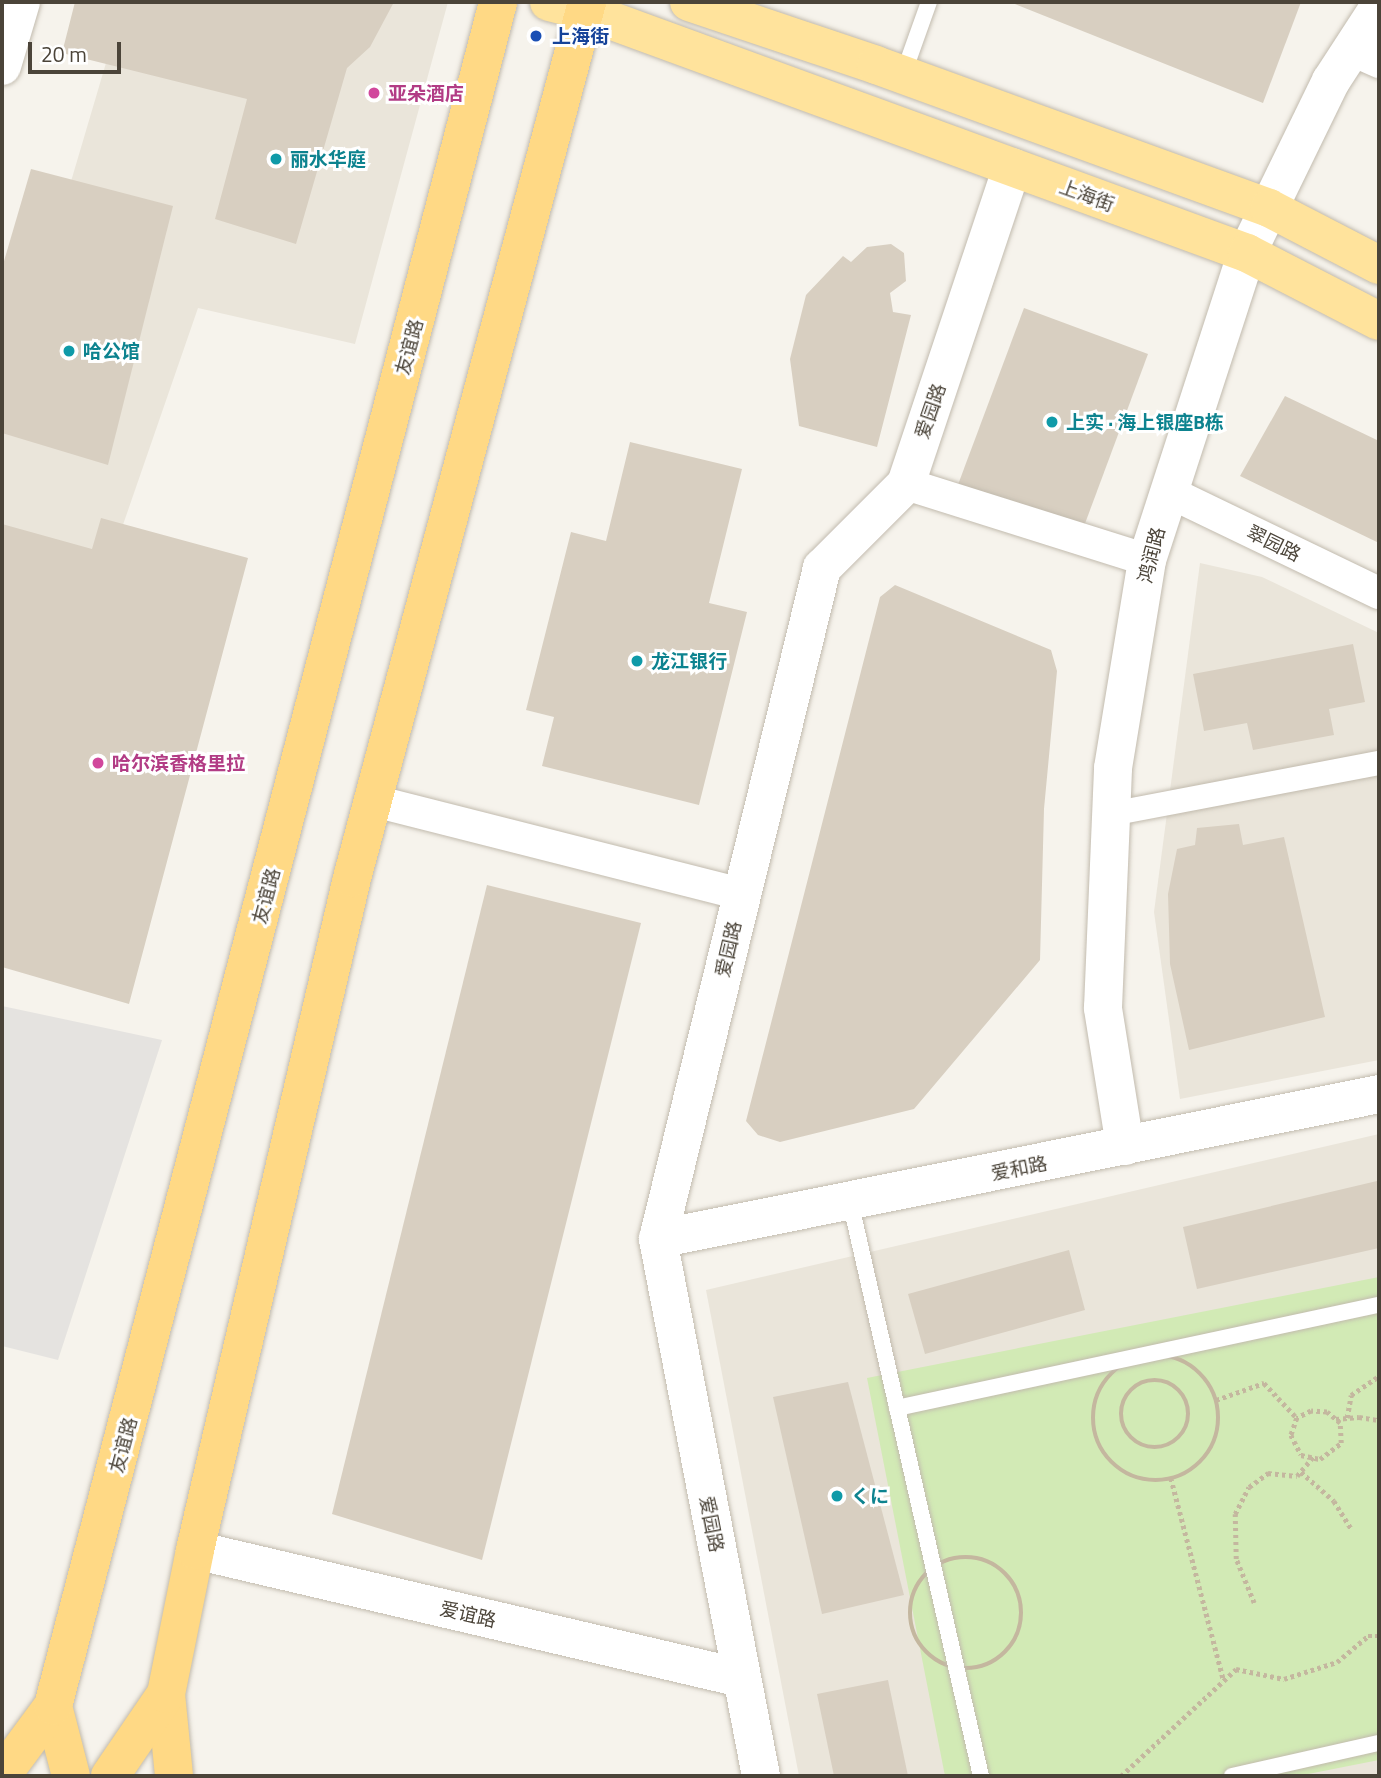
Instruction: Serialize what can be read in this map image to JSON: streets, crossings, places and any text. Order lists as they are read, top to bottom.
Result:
{
  "streets": {
    "highway": ["友谊路"],
    "main road": ["上海街"],
    "street": [
      "爱园路",
      "翠园路",
      "鸿润路",
      "爱和路",
      "爱谊路"
    ]
  },
  "crossings": [
    ["上海街", "爱园路"],
    ["上海街", "鸿润路"],
    ["爱园路", "爱和路"],
    ["爱园路", "爱谊路"],
    ["翠园路", "鸿润路"],
    ["鸿润路", "爱和路"]
  ],
  "places": [
    "上海街",
    "亚朵酒店",
    "丽水华庭",
    "哈公馆",
    "上实 · 海上银座B栋",
    "龙江银行",
    "哈尔滨香格里拉",
    "くに"
  ],
  "scale_bar": "20 m"
}
